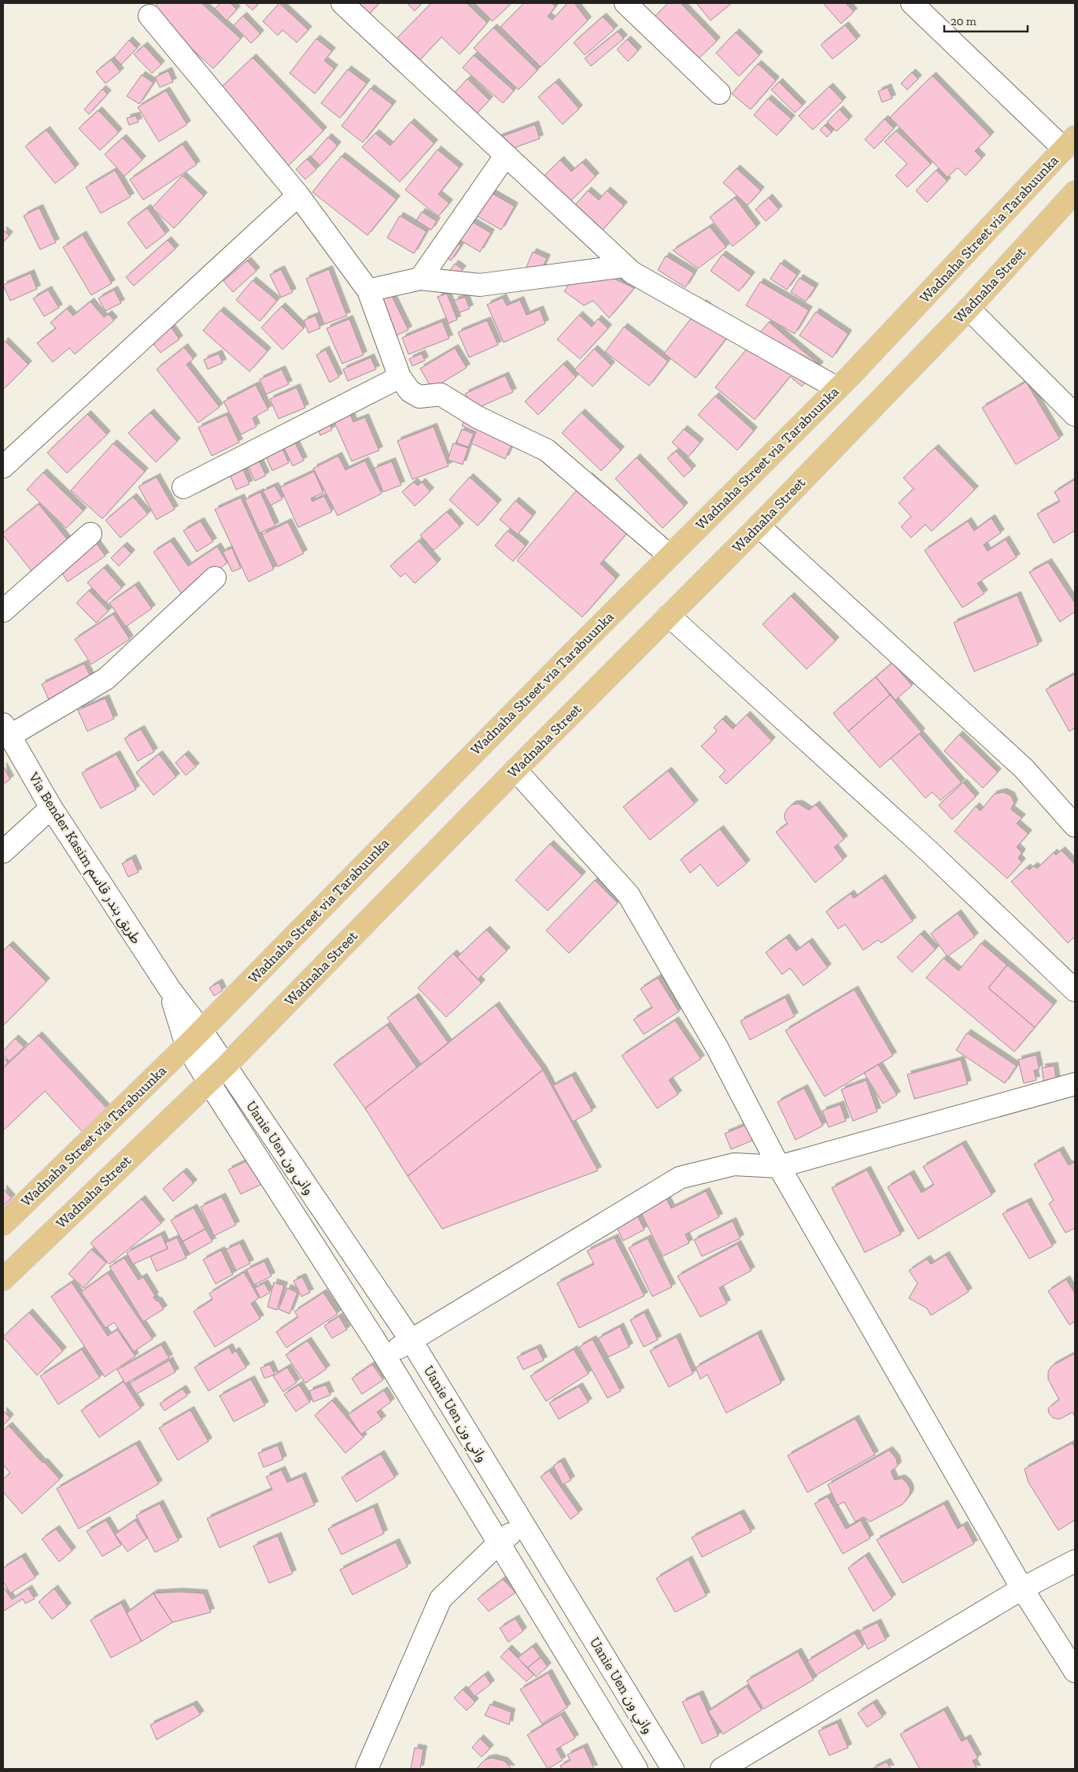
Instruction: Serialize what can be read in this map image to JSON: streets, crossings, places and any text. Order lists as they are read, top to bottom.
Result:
{
  "streets": {
    "main road": ["Wadnaha Street via Tarabuunka", "Wadnaha Street"],
    "street": ["Via Bender Kasim طريق بندر قاسم", "Uanie Uen واني ون"]
  },
  "crossings": [
    ["Wadnaha Street via Tarabuunka", "Via Bender Kasim طريق بندر قاسم"],
    ["Wadnaha Street", "Via Bender Kasim طريق بندر قاسم"],
    ["Wadnaha Street", "Uanie Uen واني ون"],
    ["Via Bender Kasim طريق بندر قاسم", "Uanie Uen واني ون"]
  ],
  "scale_bar": "20 m"
}
